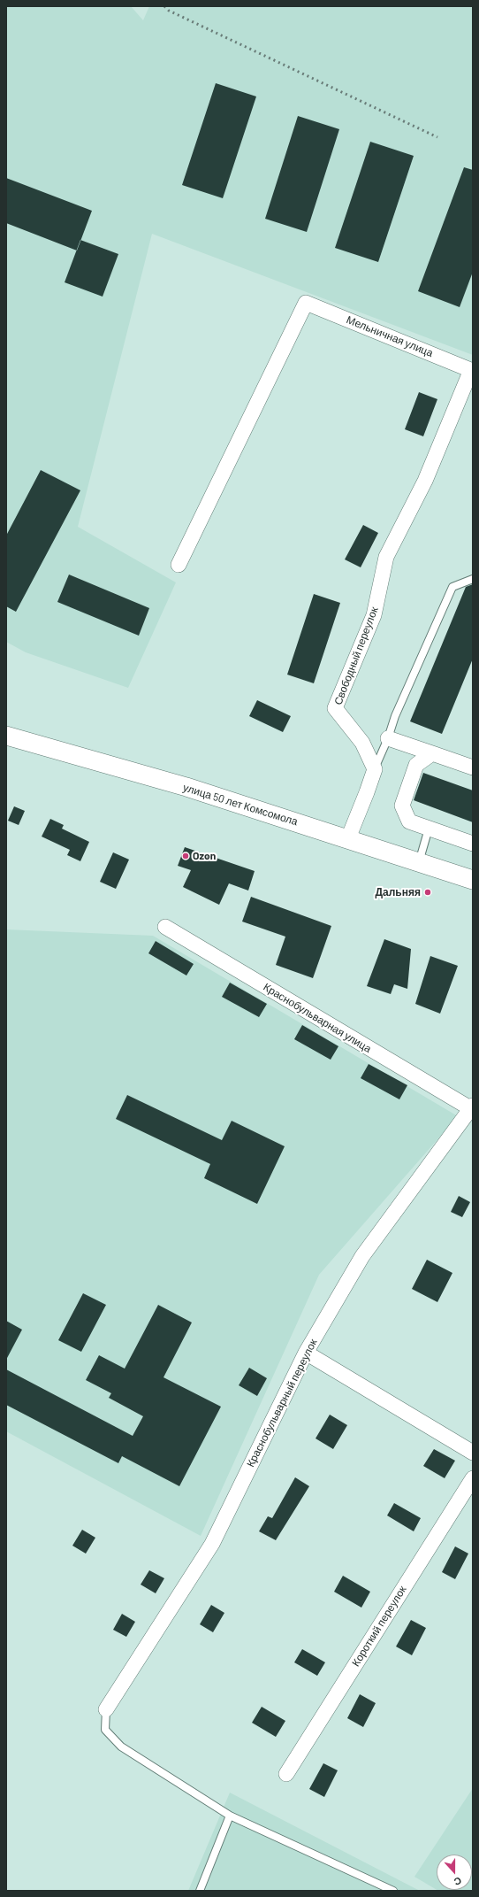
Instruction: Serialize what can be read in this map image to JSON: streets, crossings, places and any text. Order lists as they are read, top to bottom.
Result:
{
  "streets": {
    "street": [
      "Мельничная улица",
      "Свободный переулок",
      "улица 50 лет Комсомола",
      "Краснобульварная улица",
      "Краснобульварный переулок",
      "Короткий переулок"
    ]
  },
  "crossings": [
    ["Мельничная улица", "Свободный переулок"],
    ["Краснобульварная улица", "Краснобульварный переулок"]
  ],
  "places": ["Ozon", "Дальняя"],
  "north": "bottom"
}
